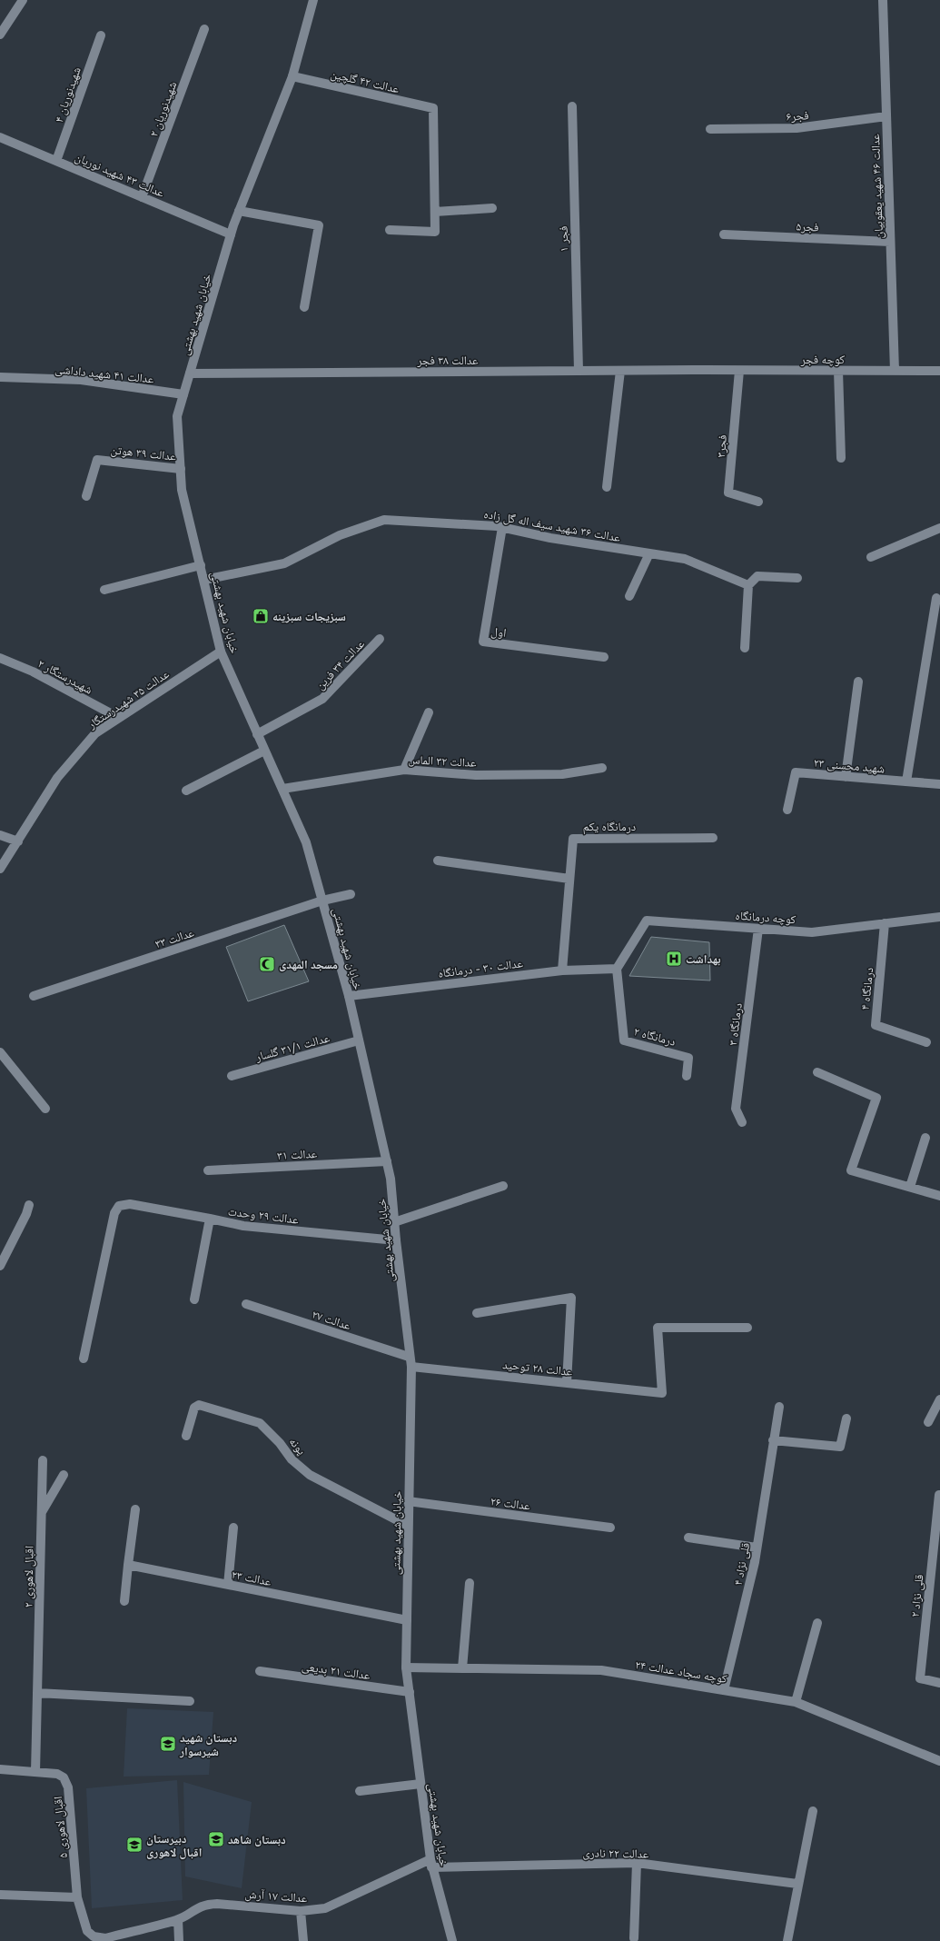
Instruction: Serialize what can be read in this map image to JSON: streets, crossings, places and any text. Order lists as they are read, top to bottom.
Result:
{
  "streets": {
    "street": [
      "عدالت ۴۲ گلچین",
      "شهیدنوریان ۴",
      "شهیدنوریان ۲",
      "فجر۶",
      "عدالت ۴۳ شهید نوریان",
      "عدالت ۴۶ شهید یعقوبیان",
      "فجر۵",
      "فجر ۱",
      "خیابان شهید بهشتی",
      "کوچه فجر",
      "عدالت ۳۸ فجر",
      "عدالت ۴۱ شهید داداشی",
      "فجر۳",
      "عدالت ۳۹ هوتن",
      "عدالت ۳۶ شهید سیف اله گل زاده",
      "اول",
      "عدالت ۳۴ فرین",
      "شهیدرستگار ۲",
      "عدالت ۳۵ شهیدرستگار",
      "عدالت ۳۲ الماس",
      "شهید محسنی ۲۳",
      "درمانگاه یکم",
      "کوچه درمانگاه",
      "عدالت ۳۳",
      "عدالت ۳۰ - درمانگاه",
      "درمانگاه ۴",
      "درمانگاه ۳",
      "درمانگاه ۲",
      "عدالت ۳۱/۱ گلسار",
      "عدالت ۳۱",
      "عدالت ۲۹ وحدت",
      "عدالت ۲۷",
      "عدالت ۲۸ توحید",
      "پونه",
      "عدالت ۲۶",
      "قلی نژاد ۴",
      "اقبال لاهوری ۲",
      "عدالت ۲۳",
      "قلی نژاد ۲",
      "عدالت ۲۱ بدیعی",
      "کوچه سجاد عدالت ۲۴",
      "اقبال لاهوری ۵",
      "عدالت ۲۲ نادری",
      "عدالت ۱۷ آرش"
    ]
  },
  "crossings": [
    ["عدالت ۴۲ گلچین", "خیابان شهید بهشتی"],
    ["شهیدنوریان ۴", "عدالت ۴۳ شهید نوریان"],
    ["شهیدنوریان ۲", "عدالت ۴۳ شهید نوریان"],
    ["فجر۶", "عدالت ۴۶ شهید یعقوبیان"],
    ["عدالت ۴۳ شهید نوریان", "خیابان شهید بهشتی"],
    ["عدالت ۴۶ شهید یعقوبیان", "فجر۵"],
    ["عدالت ۴۶ شهید یعقوبیان", "کوچه فجر"],
    ["فجر ۱", "عدالت ۳۸ فجر"],
    ["خیابان شهید بهشتی", "عدالت ۳۸ فجر"],
    ["خیابان شهید بهشتی", "عدالت ۴۱ شهید داداشی"],
    ["خیابان شهید بهشتی", "عدالت ۳۹ هوتن"],
    ["خیابان شهید بهشتی", "عدالت ۳۶ شهید سیف اله گل زاده"],
    ["خیابان شهید بهشتی", "عدالت ۳۴ فرین"],
    ["خیابان شهید بهشتی", "عدالت ۳۵ شهیدرستگار"],
    ["خیابان شهید بهشتی", "عدالت ۳۲ الماس"],
    ["خیابان شهید بهشتی", "عدالت ۳۳"],
    ["خیابان شهید بهشتی", "عدالت ۳۰ - درمانگاه"],
    ["خیابان شهید بهشتی", "عدالت ۳۱/۱ گلسار"],
    ["خیابان شهید بهشتی", "عدالت ۳۱"],
    ["خیابان شهید بهشتی", "عدالت ۲۹ وحدت"],
    ["خیابان شهید بهشتی", "عدالت ۲۷"],
    ["خیابان شهید بهشتی", "عدالت ۲۸ توحید"],
    ["خیابان شهید بهشتی", "پونه"],
    ["خیابان شهید بهشتی", "عدالت ۲۶"],
    ["خیابان شهید بهشتی", "عدالت ۲۳"],
    ["خیابان شهید بهشتی", "عدالت ۲۱ بدیعی"],
    ["خیابان شهید بهشتی", "کوچه سجاد عدالت ۲۴"],
    ["خیابان شهید بهشتی", "عدالت ۲۲ نادری"],
    ["خیابان شهید بهشتی", "عدالت ۱۷ آرش"],
    ["کوچه فجر", "عدالت ۳۸ فجر"],
    ["کوچه فجر", "فجر۳"],
    ["عدالت ۳۶ شهید سیف اله گل زاده", "اول"],
    ["شهیدرستگار ۲", "عدالت ۳۵ شهیدرستگار"],
    ["درمانگاه یکم", "عدالت ۳۰ - درمانگاه"],
    ["کوچه درمانگاه", "عدالت ۳۰ - درمانگاه"],
    ["کوچه درمانگاه", "درمانگاه ۴"],
    ["کوچه درمانگاه", "درمانگاه ۳"],
    ["کوچه درمانگاه", "درمانگاه ۲"],
    ["عدالت ۳۰ - درمانگاه", "درمانگاه ۲"],
    ["قلی نژاد ۴", "کوچه سجاد عدالت ۲۴"],
    ["اقبال لاهوری ۲", "اقبال لاهوری ۵"],
    ["اقبال لاهوری ۵", "عدالت ۱۷ آرش"],
    ["عدالت ۲۲ نادری", "عدالت ۱۷ آرش"]
  ],
  "places": {
    "shop": ["سبزیجات سبزینه"],
    "hospital": ["بهداشت"],
    "mosque": ["مسجد المهدی"],
    "school or university": ["دبستان شهید شیرسوار", "دبستان شاهد", "دبیرستان اقبال لاهوری"]
  }
}
